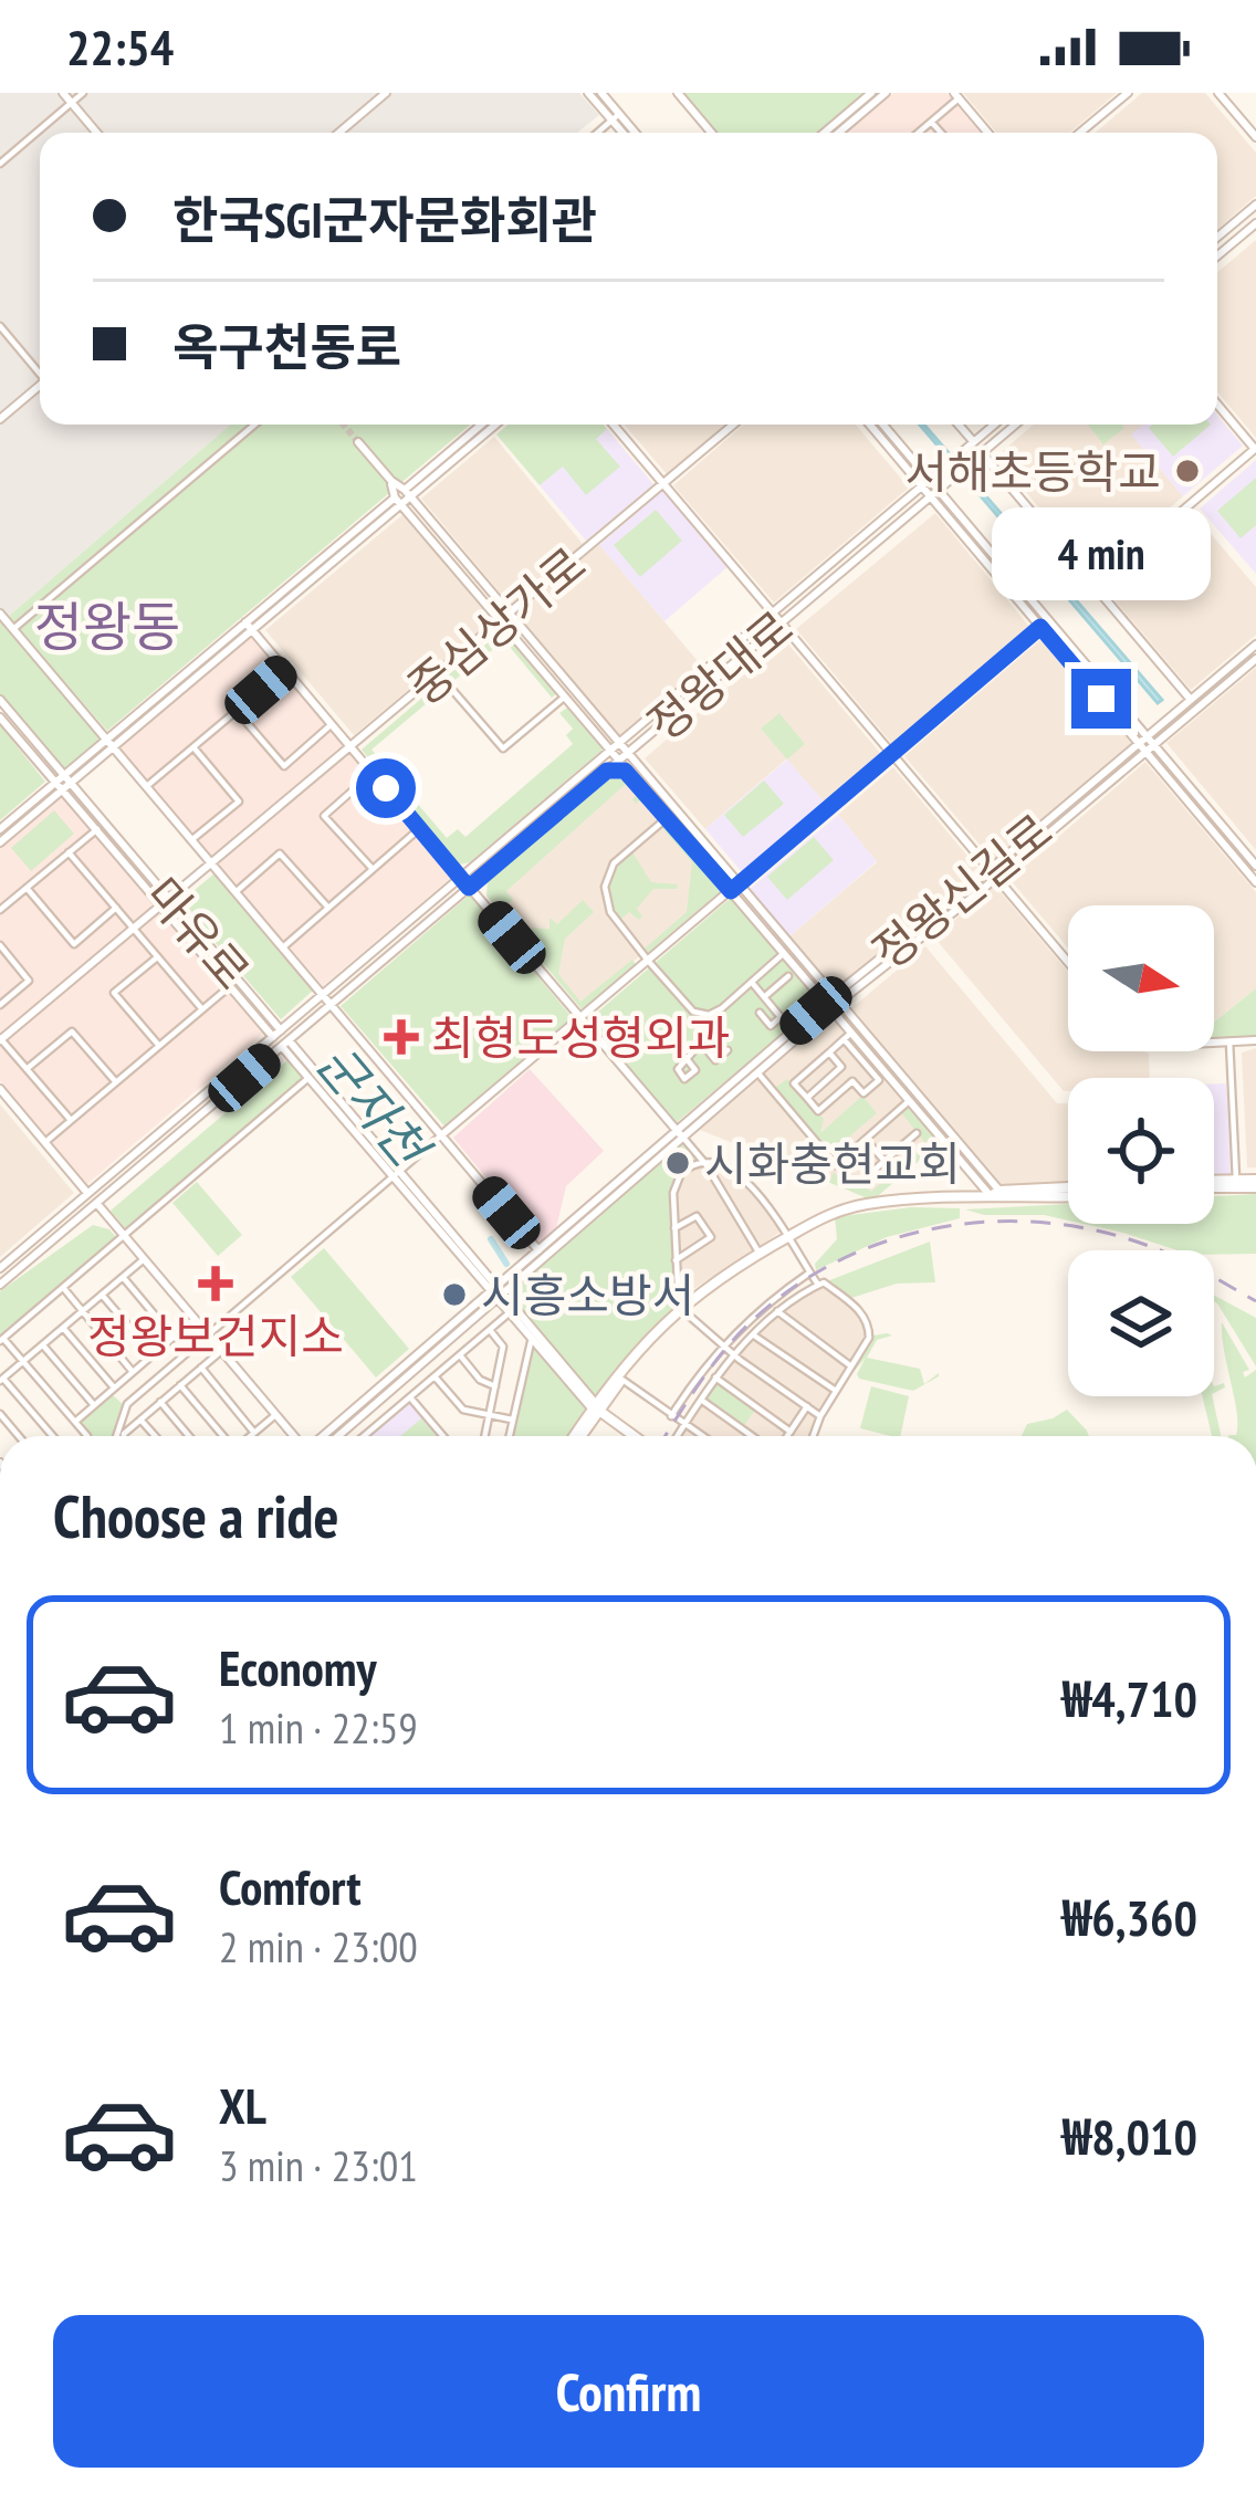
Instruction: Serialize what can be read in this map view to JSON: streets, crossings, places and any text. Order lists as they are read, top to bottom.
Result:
{
  "streets": {
    "main road": ["마유로"],
    "street": ["중심상가로", "정왕대로", "정왕신길로"]
  },
  "crossings": [
    ["중심상가로", "마유로"],
    ["정왕대로", "마유로"],
    ["정왕신길로", "마유로"]
  ],
  "districts": ["정왕동"],
  "water": ["군자천"],
  "places": {
    "other": ["서해초등학교", "시화충현교회", "시흥소방서"],
    "health": ["최형도성형외과", "정왕보건지소"]
  },
  "north": "right",
  "page": {
    "status": "22:54",
    "banner": ["한국SGI군자문화회관", "옥구천동로"],
    "bubble": "4 min",
    "heading": "Choose a ride",
    "list": [
      {
        "name": "Economy",
        "note": "1 min · 22:59",
        "value": "₩4,710"
      },
      {
        "name": "Comfort",
        "note": "2 min · 23:00",
        "value": "₩6,360"
      },
      {
        "name": "XL",
        "note": "3 min · 23:01",
        "value": "₩8,010"
      }
    ],
    "buttons": "Confirm"
  }
}
